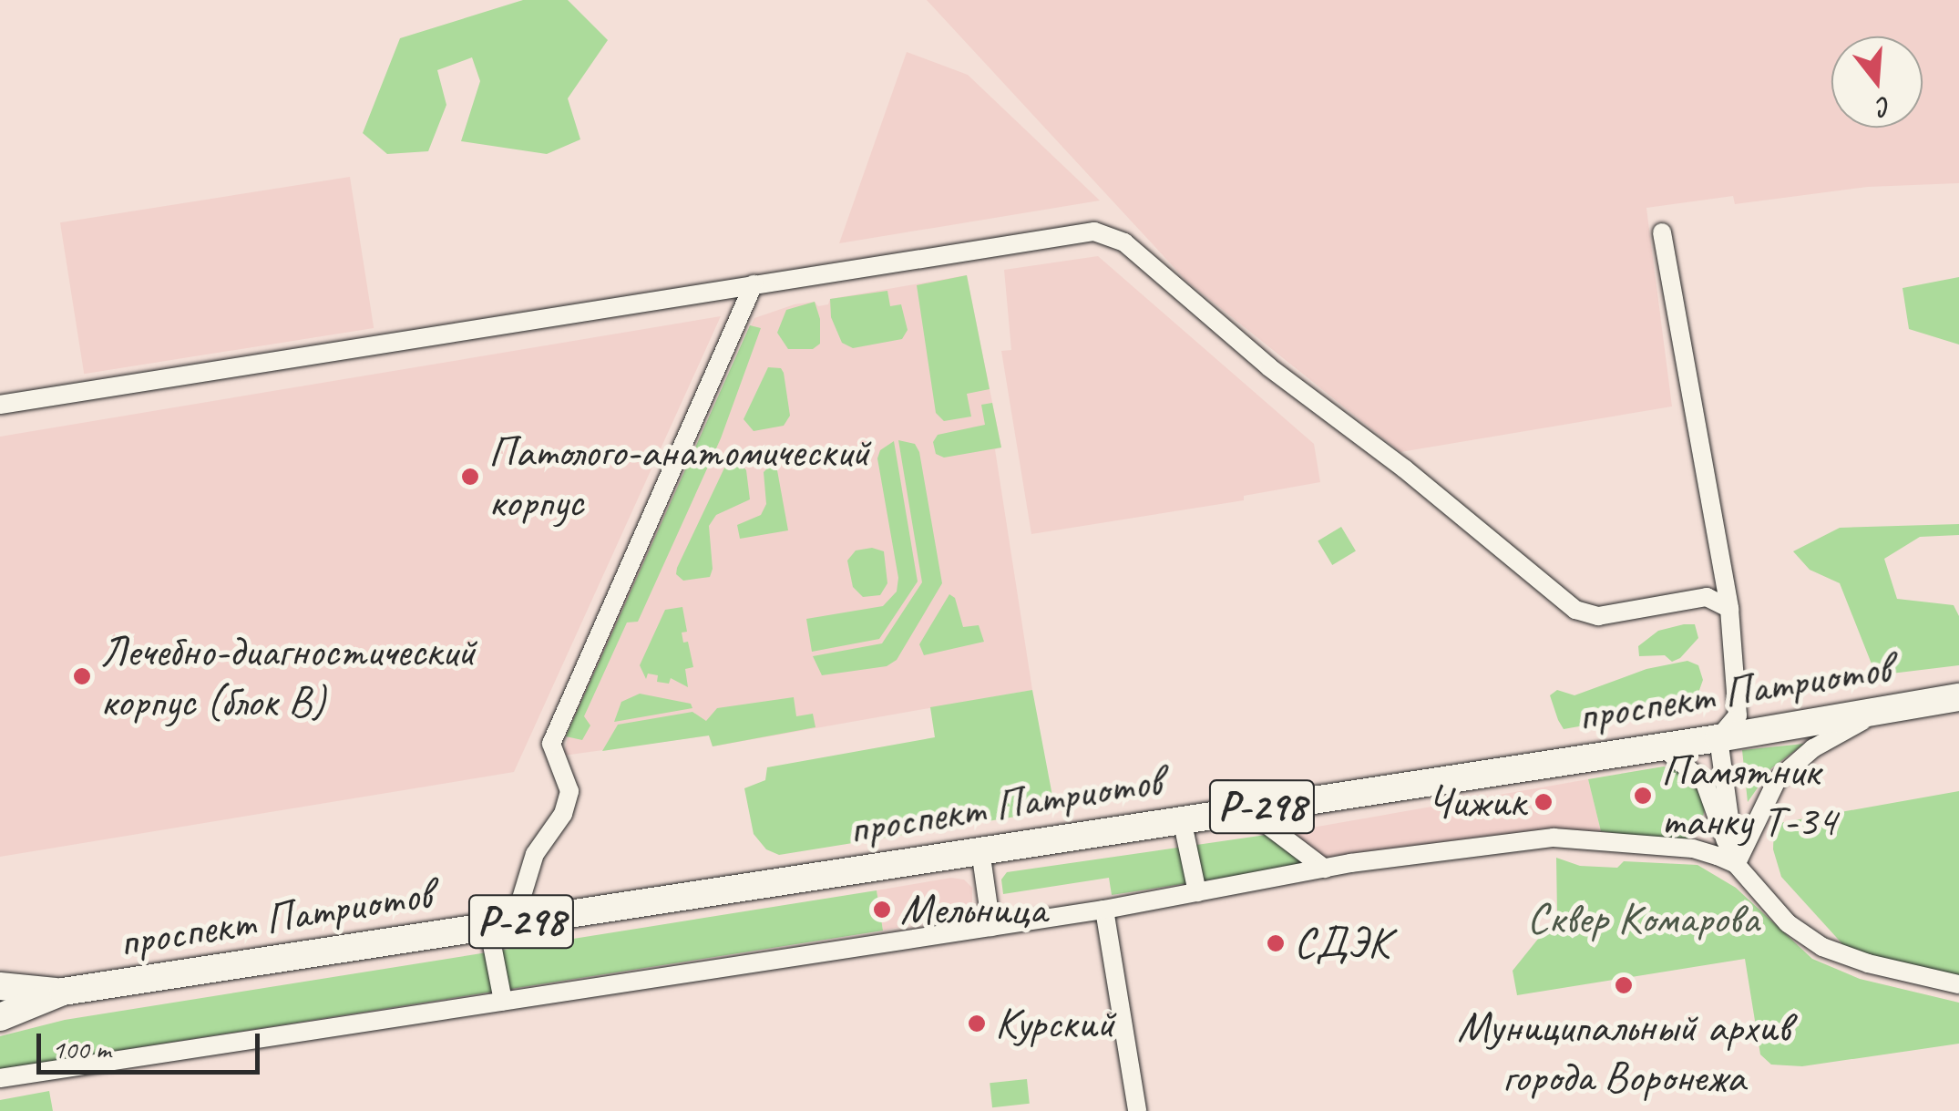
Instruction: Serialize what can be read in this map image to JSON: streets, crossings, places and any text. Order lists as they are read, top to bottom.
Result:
{
  "streets": {
    "highway": ["проспект Патриотов", "Р-298"]
  },
  "parks": ["Сквер Комарова"],
  "places": [
    "Патолого-анатомический корпус",
    "Лечебно-диагностический корпус (блок В)",
    "Памятник танку Т-34",
    "Чижик",
    "Мельница",
    "СДЭК",
    "Муниципальный архив города Воронежа",
    "Курский"
  ],
  "scale_bar": "100 m",
  "north": "bottom"
}
